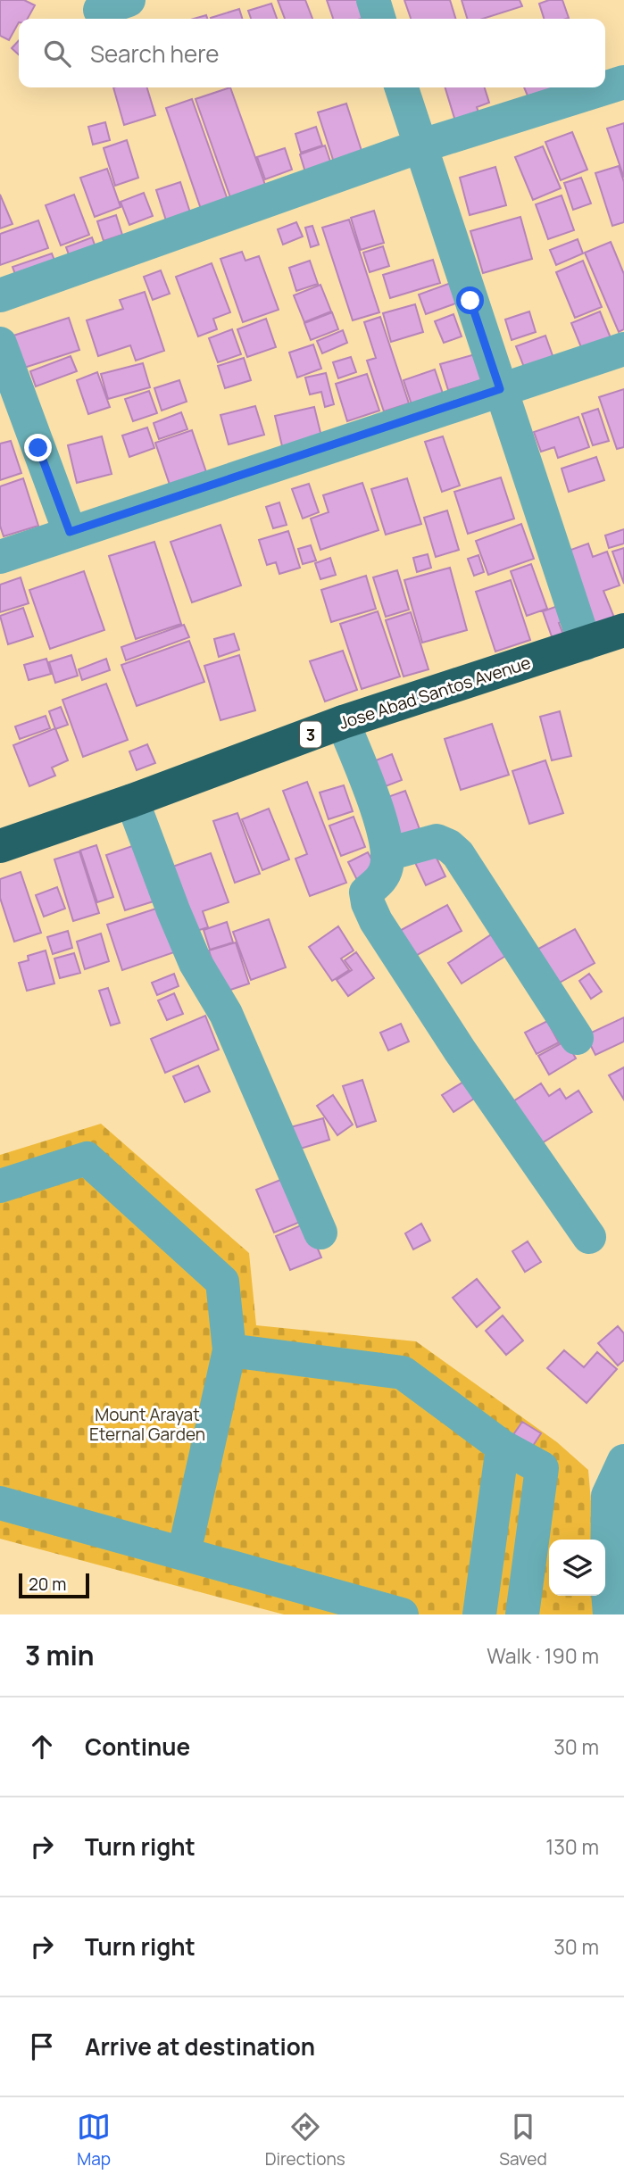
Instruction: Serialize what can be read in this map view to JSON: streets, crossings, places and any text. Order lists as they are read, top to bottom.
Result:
{
  "streets": {
    "highway": ["Jose Abad Santos Avenue", "3"]
  },
  "parks": ["Mount Arayat Eternal Garden"],
  "scale_bar": "20 m",
  "page": {
    "search": "Search here",
    "scale": "20 m",
    "heading": ["3 min", "Walk · 190 m"],
    "list": [
      ["Continue", "30 m"],
      ["Turn right", "130 m"],
      ["Turn right", "30 m"],
      "Arrive at destination"
    ],
    "nav": ["Map", "Directions", "Saved"]
  }
}
